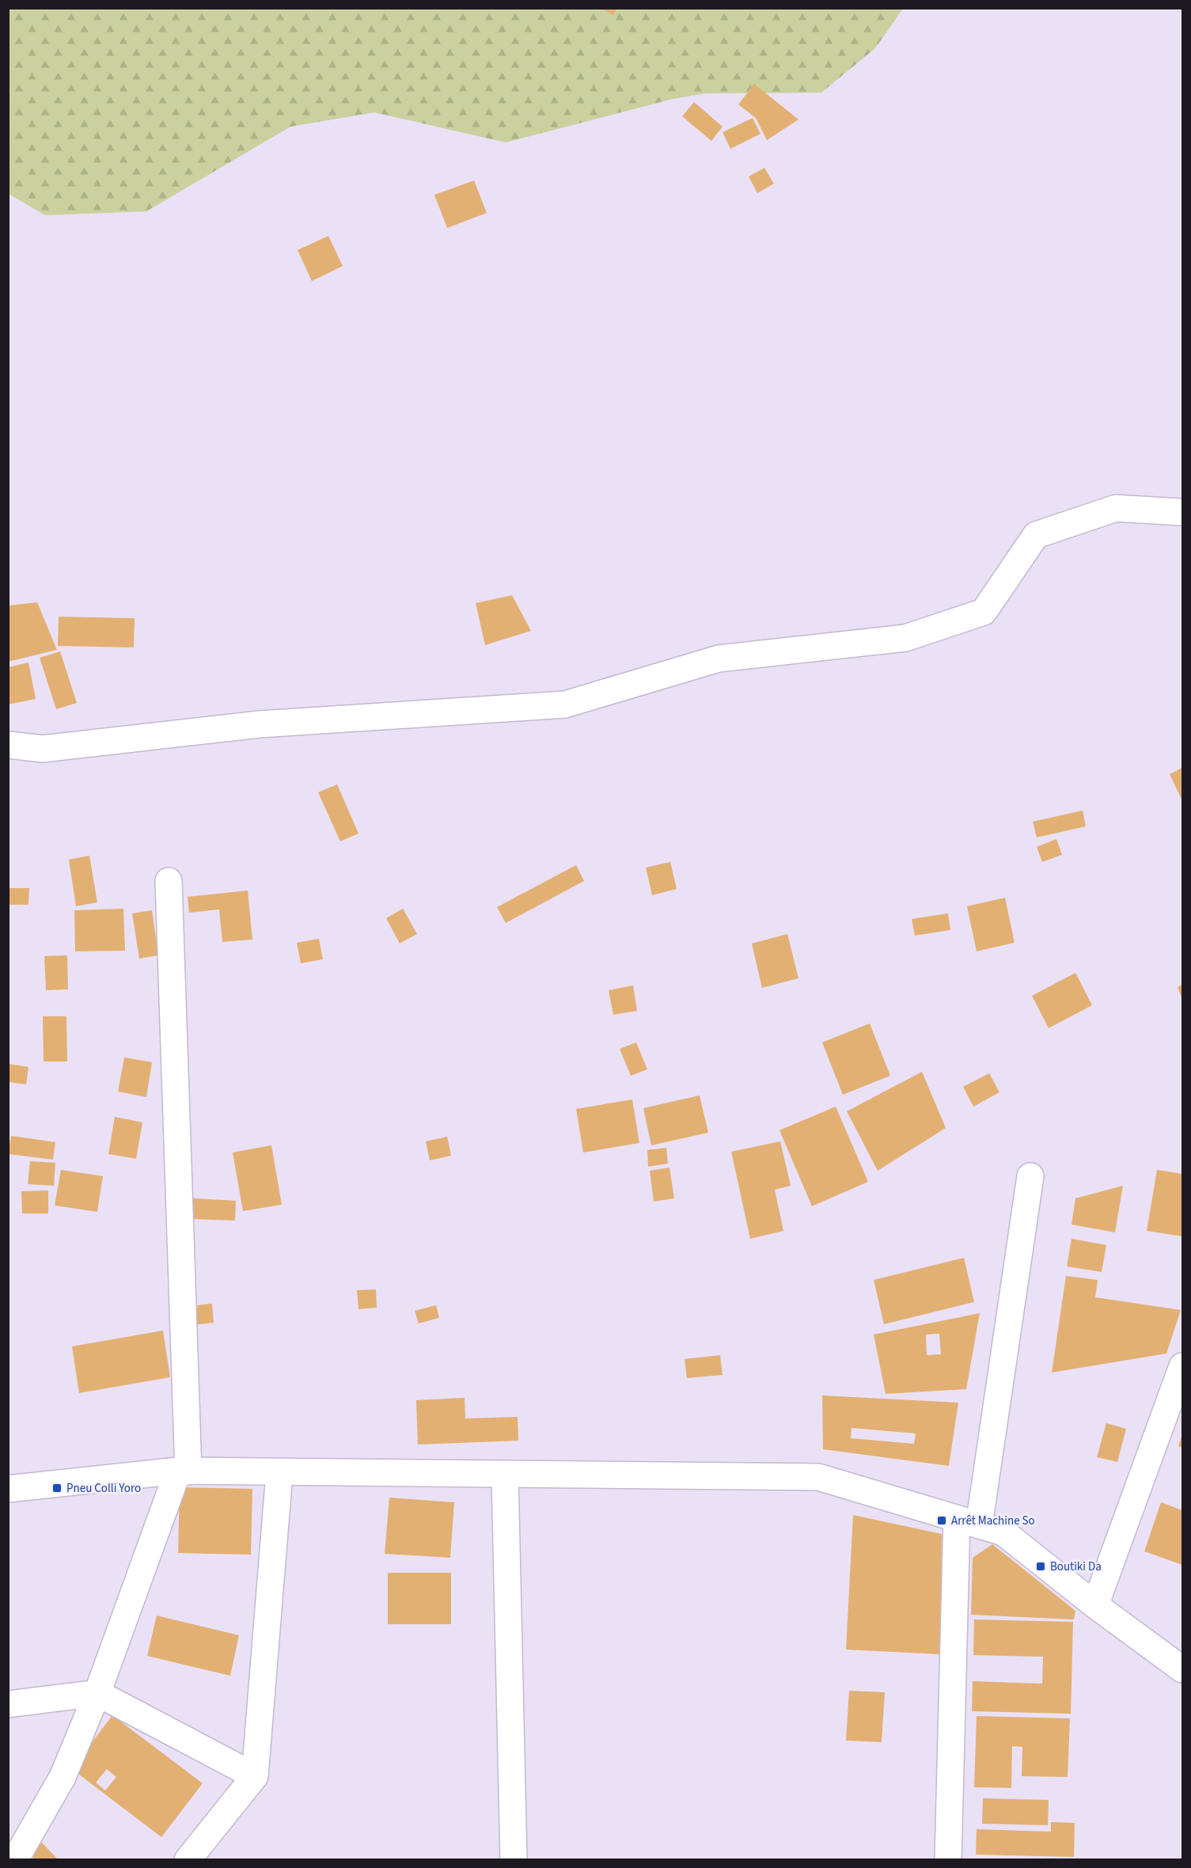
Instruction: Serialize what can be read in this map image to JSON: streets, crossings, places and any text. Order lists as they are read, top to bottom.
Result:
{
  "places": {
    "transit": ["Pneu Colli Yoro", "Arrêt Machine So", "Boutiki Da"]
  }
}
